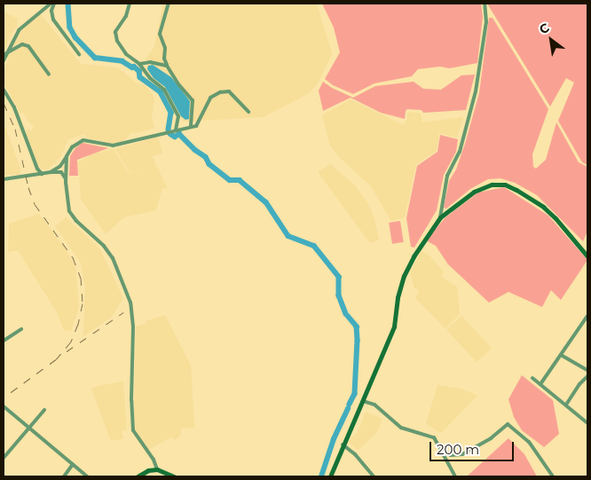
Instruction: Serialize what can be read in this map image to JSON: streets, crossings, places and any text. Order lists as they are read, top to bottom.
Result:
{
  "scale_bar": "200 m",
  "north": "top left"
}
